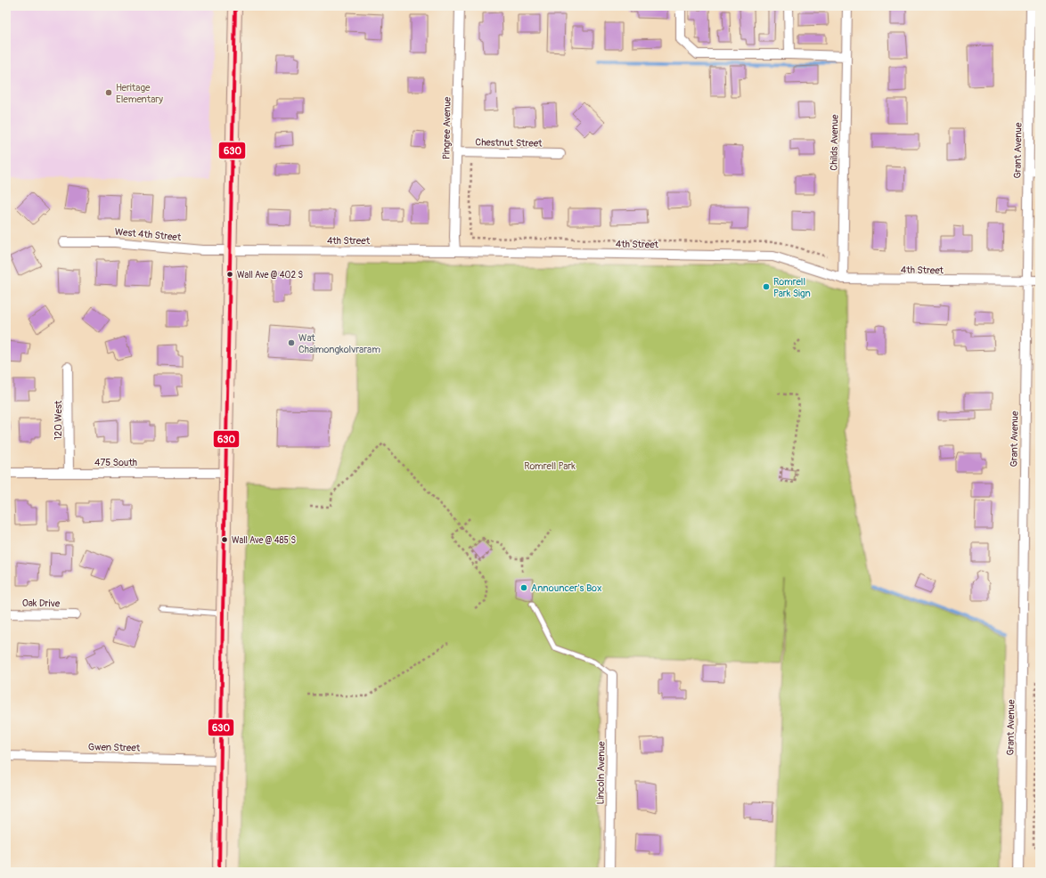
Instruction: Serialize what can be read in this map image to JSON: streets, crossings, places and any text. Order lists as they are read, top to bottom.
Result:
{
  "streets": {
    "street": [
      "Pingree Avenue",
      "Chestnut Street",
      "Childs Avenue",
      "Grant Avenue",
      "West 4th Street",
      "4th Street",
      "120 West",
      "475 South",
      "Oak Drive",
      "Gwen Street",
      "Lincoln Avenue"
    ]
  },
  "crossings": [
    ["Pingree Avenue", "Chestnut Street"],
    ["Pingree Avenue", "4th Street"],
    ["Childs Avenue", "4th Street"],
    ["Grant Avenue", "4th Street"],
    ["West 4th Street", "4th Street"],
    ["120 West", "475 South"]
  ],
  "parks": ["Romrell Park"],
  "places": [
    "Heritage Elementary",
    "Wall Ave @ 402 S",
    "Romrell Park Sign",
    "Wat Chaimongkolvraram",
    "Wall Ave @ 485 S",
    "Announcer's Box"
  ],
  "lines": ["transit line 630"]
}
